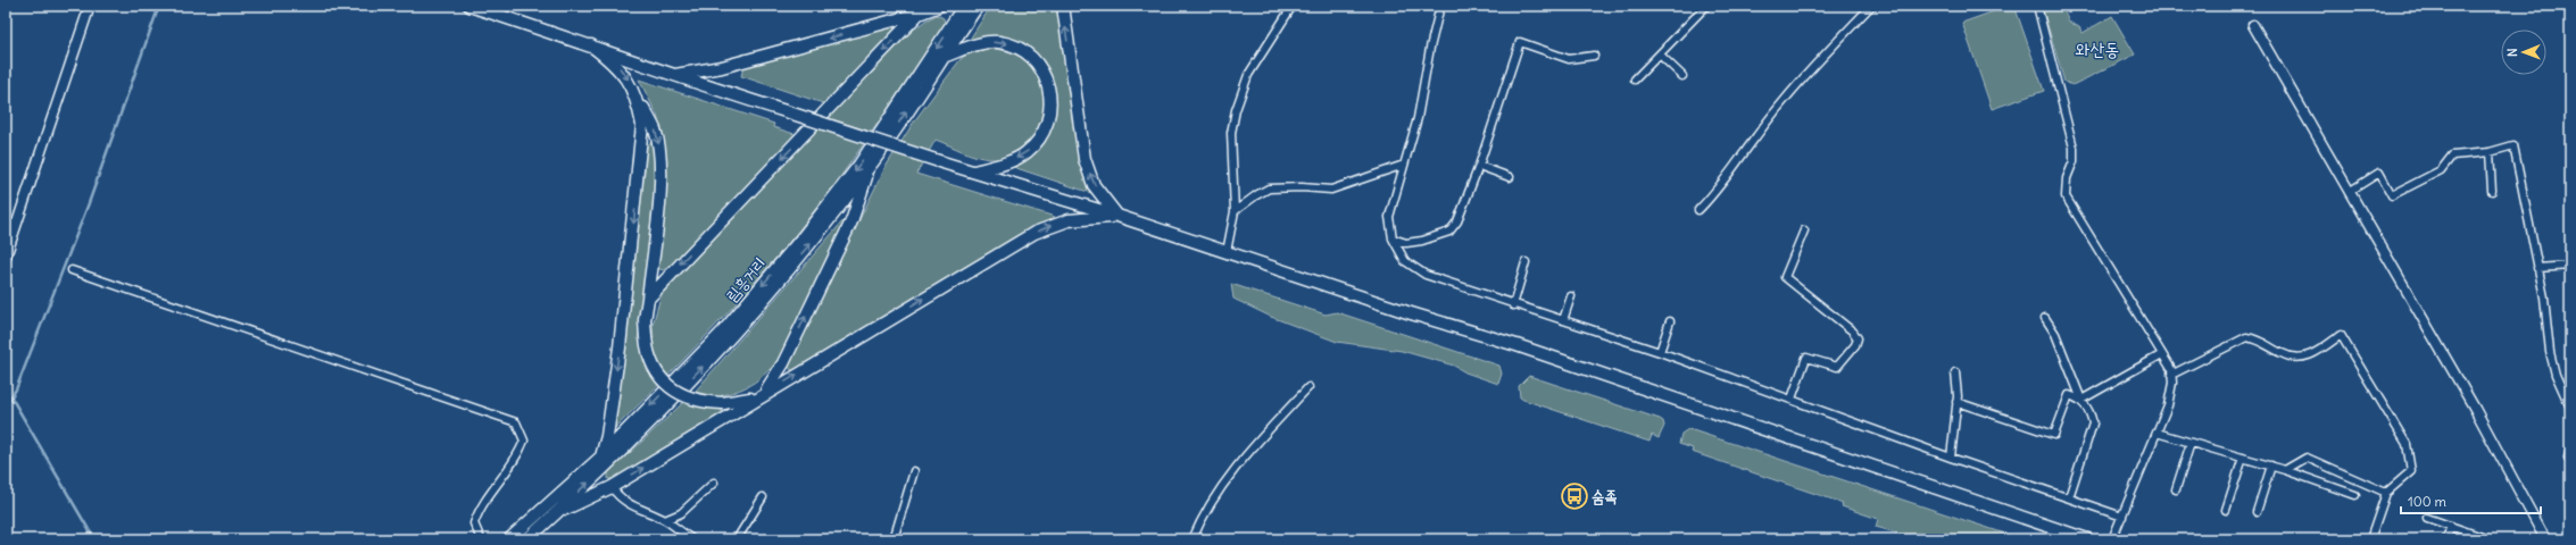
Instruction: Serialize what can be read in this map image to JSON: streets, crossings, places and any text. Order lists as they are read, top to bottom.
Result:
{
  "streets": {
    "main road": ["림흥거리"]
  },
  "districts": ["와산동"],
  "places": {
    "bus stop": ["숨족"]
  },
  "scale_bar": "100 m",
  "north": "left"
}
